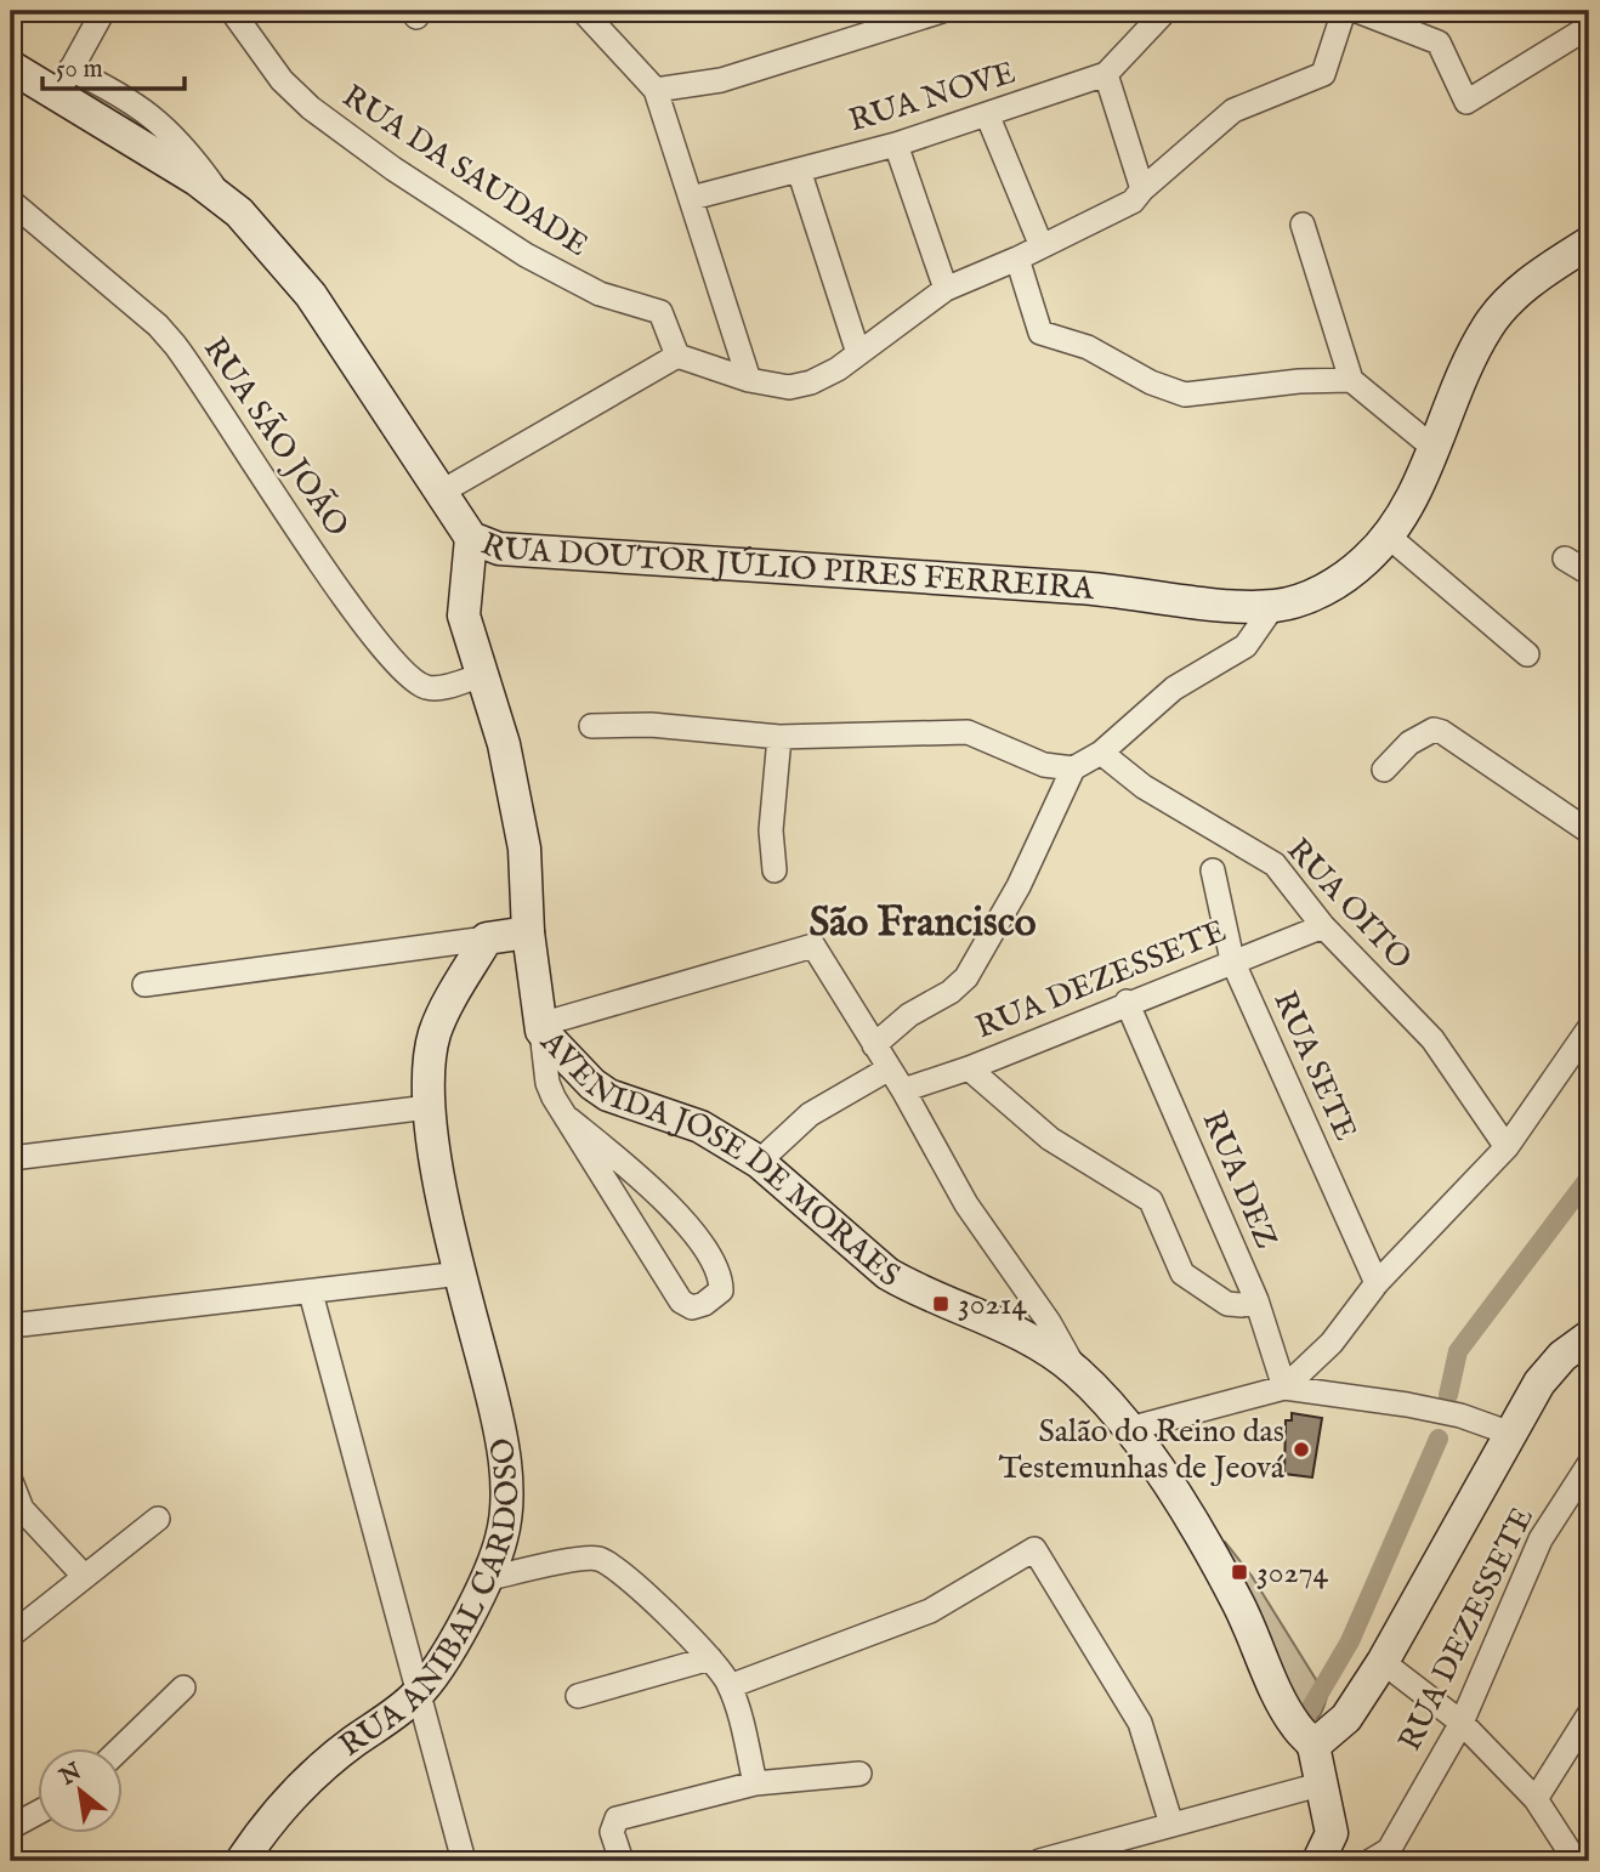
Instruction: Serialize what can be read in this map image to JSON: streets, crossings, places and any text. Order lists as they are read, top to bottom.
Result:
{
  "streets": {
    "street": [
      "RUA NOVE",
      "RUA DA SAUDADE",
      "RUA SÃO JOÃO",
      "RUA DOUTOR JÚLIO PIRES FERREIRA",
      "RUA OITO",
      "RUA DEZESSETE",
      "RUA SETE",
      "AVENIDA JOSE DE MORAES",
      "RUA DEZ",
      "RUA ANIBAL CARDOSO"
    ]
  },
  "crossings": [
    ["RUA SÃO JOÃO", "AVENIDA JOSE DE MORAES"],
    ["RUA DOUTOR JÚLIO PIRES FERREIRA", "AVENIDA JOSE DE MORAES"],
    ["RUA OITO", "RUA DEZESSETE"],
    ["RUA DEZESSETE", "RUA SETE"],
    ["RUA DEZESSETE", "RUA DEZ"]
  ],
  "districts": ["São Francisco"],
  "places": {
    "transit": ["30214", "30274"],
    "other": ["Salão do Reino das Testemunhas de Jeová"]
  },
  "scale_bar": "50 m",
  "north": "top left"
}
